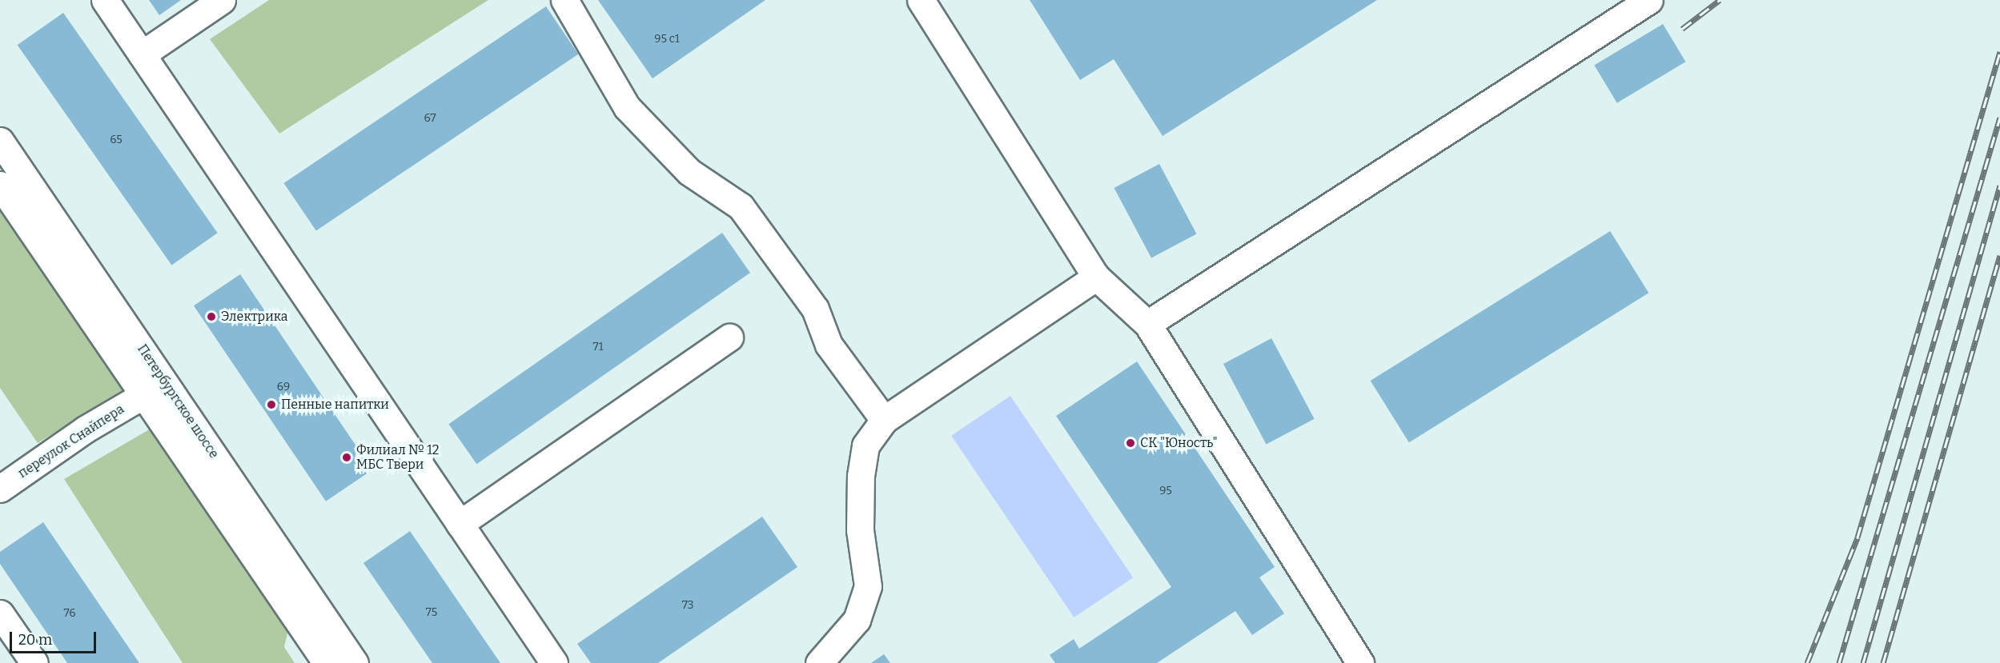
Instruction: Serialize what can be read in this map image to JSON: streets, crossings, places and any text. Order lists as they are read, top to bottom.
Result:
{
  "streets": {
    "main road": ["Петербургское шоссе", "переулок Снайпера"]
  },
  "crossings": [
    ["Петербургское шоссе", "переулок Снайпера"]
  ],
  "places": [
    "Электрика",
    "Пенные напитки",
    "СК \"Юность\"",
    "Филиал № 12 МБС Твери"
  ],
  "house_numbers": [
    "95 с1",
    "67",
    "65",
    "71",
    "69",
    "95",
    "73",
    "75",
    "76"
  ],
  "scale_bar": "20 m"
}
